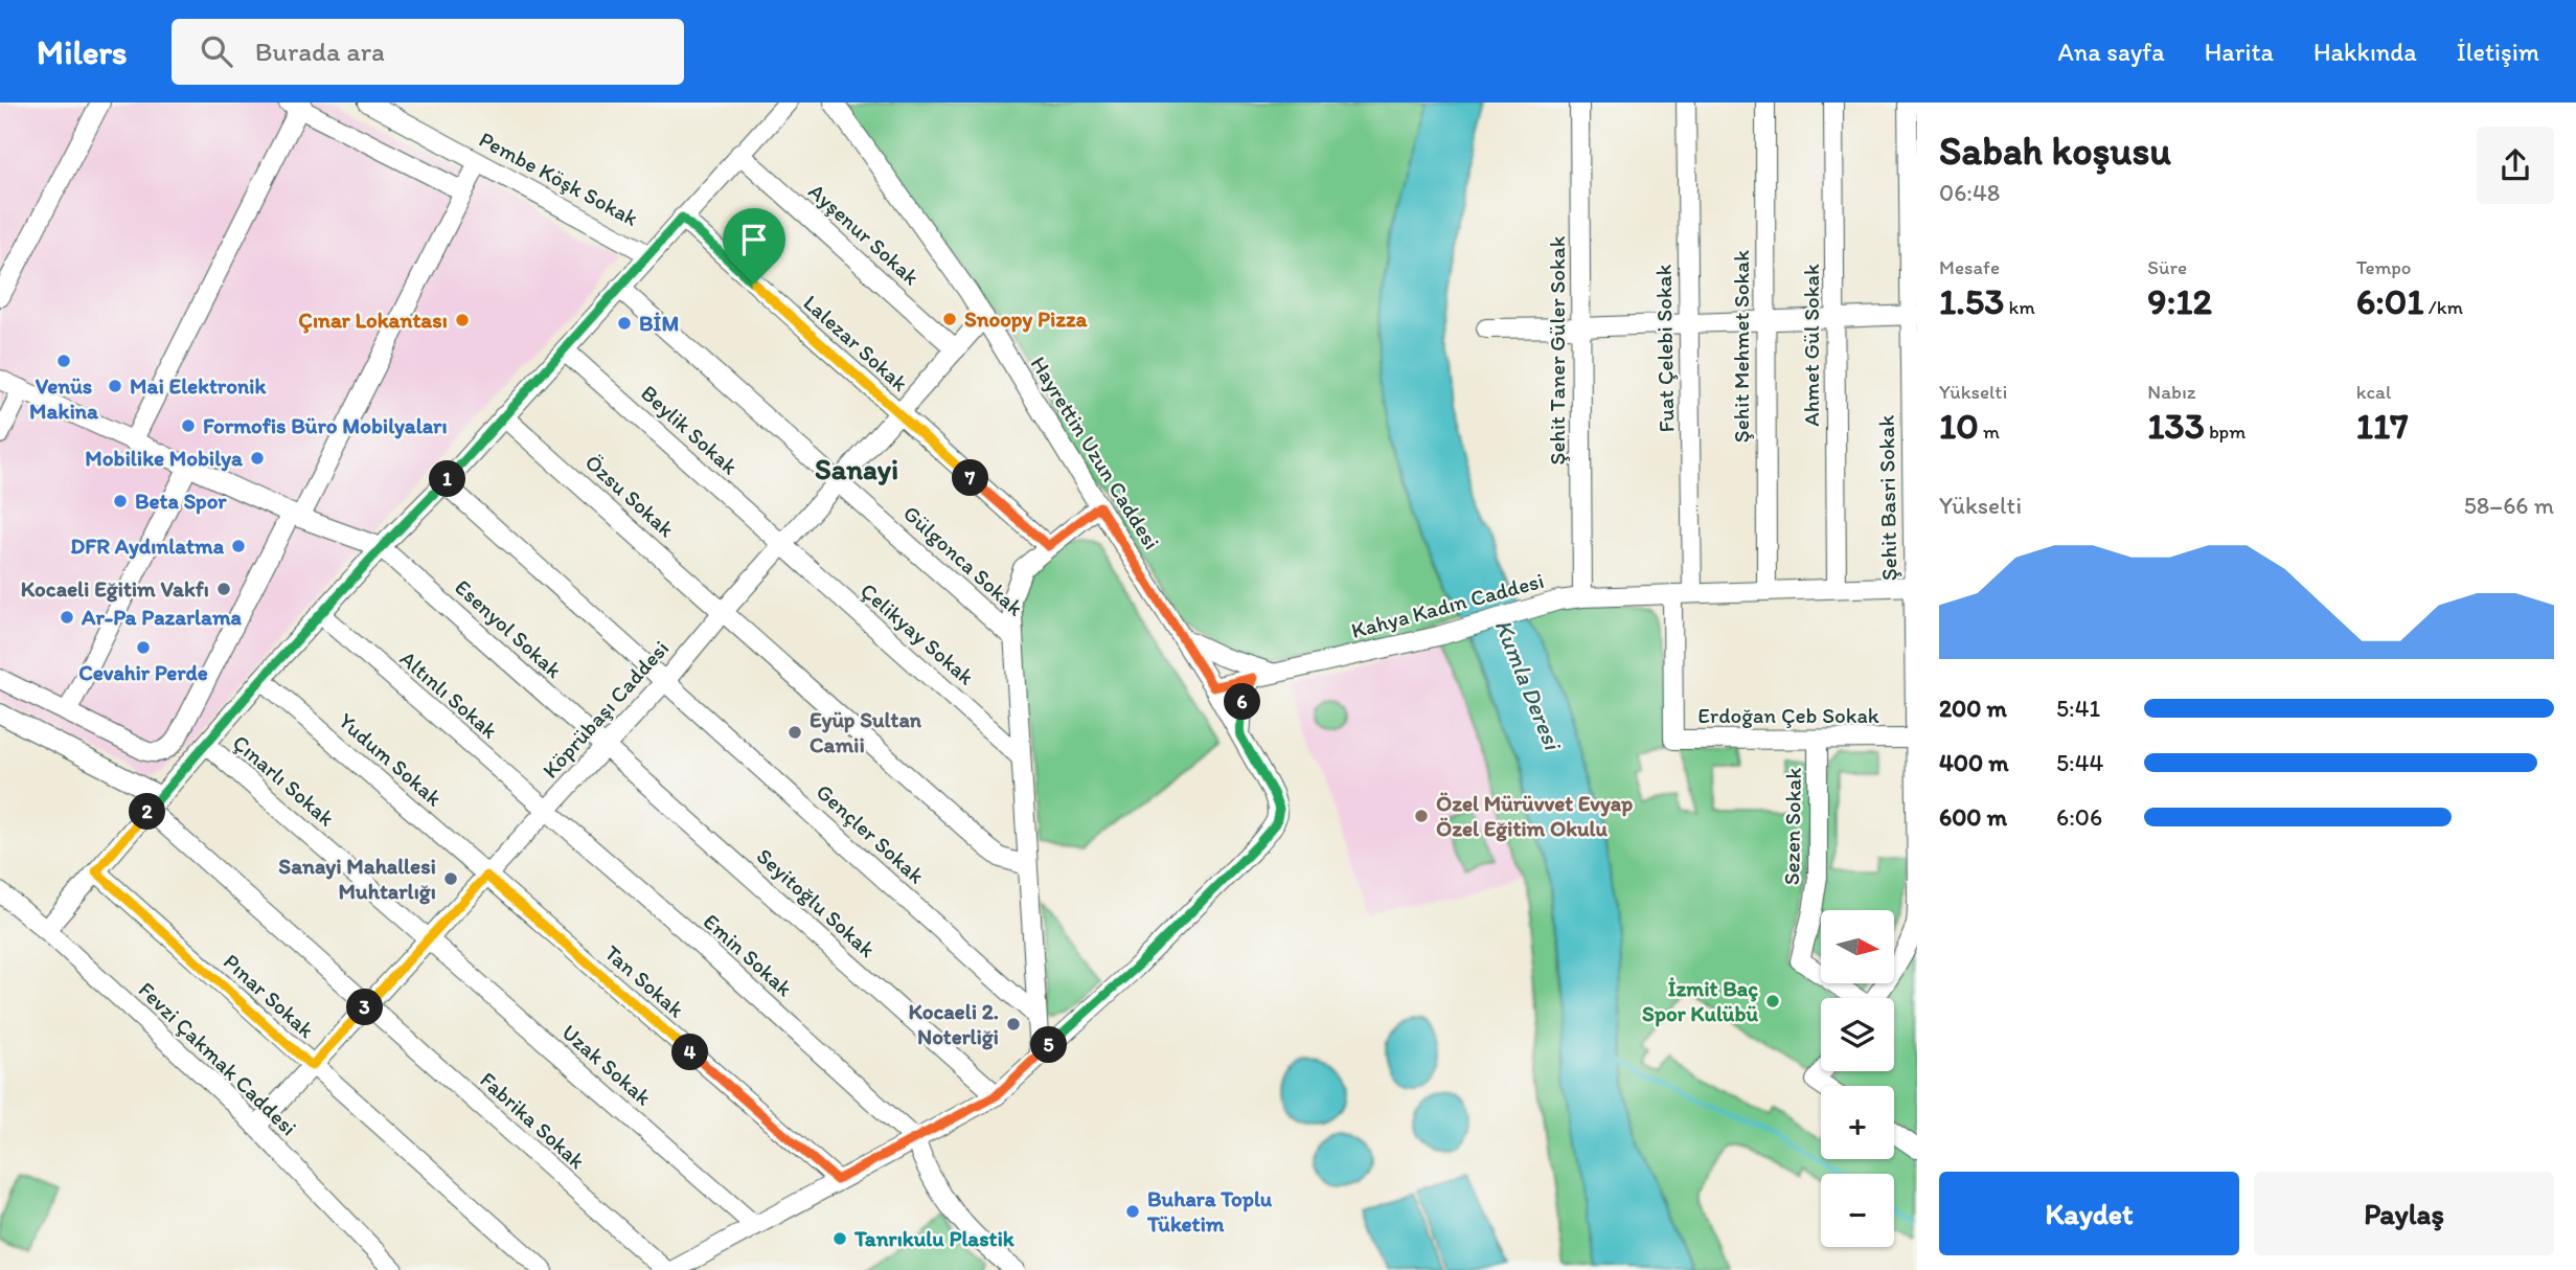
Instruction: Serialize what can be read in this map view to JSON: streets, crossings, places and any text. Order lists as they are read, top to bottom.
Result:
{
  "streets": {
    "street": [
      "Pembe Köşk Sokak",
      "Ayşenur Sokak",
      "Lalezar Sokak",
      "Ahmet Gül Sokak",
      "Şehit Mehmet Sokak",
      "Fuat Çelebi Sokak",
      "Şehit Taner Güler Sokak",
      "Beylik Sokak",
      "Hayrettin Uzun Caddesi",
      "Özsu Sokak",
      "Şehit Basri Sokak",
      "Gülgonca Sokak",
      "Kahya Kadın Caddesi",
      "Esenyol Sokak",
      "Çelikyay Sokak",
      "Altınlı Sokak",
      "Köprübaşı Caddesi",
      "Erdoğan Çeb Sokak",
      "Yudum Sokak",
      "Çınarlı Sokak",
      "Sezen Sokak",
      "Gençler Sokak",
      "Seyitoğlu Sokak",
      "Emin Sokak",
      "Tan Sokak",
      "Pınar Sokak",
      "Fevzi Çakmak Caddesi",
      "Uzak Sokak",
      "Fabrika Sokak"
    ]
  },
  "crossings": [
    ["Ayşenur Sokak", "Köprübaşı Caddesi"],
    ["Lalezar Sokak", "Köprübaşı Caddesi"],
    ["Ahmet Gül Sokak", "Kahya Kadın Caddesi"],
    ["Şehit Mehmet Sokak", "Kahya Kadın Caddesi"],
    ["Fuat Çelebi Sokak", "Kahya Kadın Caddesi"],
    ["Fuat Çelebi Sokak", "Erdoğan Çeb Sokak"],
    ["Şehit Taner Güler Sokak", "Kahya Kadın Caddesi"],
    ["Beylik Sokak", "Çelikyay Sokak"],
    ["Beylik Sokak", "Köprübaşı Caddesi"],
    ["Hayrettin Uzun Caddesi", "Kahya Kadın Caddesi"],
    ["Hayrettin Uzun Caddesi", "Köprübaşı Caddesi"],
    ["Özsu Sokak", "Köprübaşı Caddesi"],
    ["Şehit Basri Sokak", "Kahya Kadın Caddesi"],
    ["Şehit Basri Sokak", "Erdoğan Çeb Sokak"],
    ["Gülgonca Sokak", "Köprübaşı Caddesi"],
    ["Kahya Kadın Caddesi", "Erdoğan Çeb Sokak"],
    ["Esenyol Sokak", "Köprübaşı Caddesi"],
    ["Esenyol Sokak", "Seyitoğlu Sokak"],
    ["Çelikyay Sokak", "Köprübaşı Caddesi"],
    ["Altınlı Sokak", "Köprübaşı Caddesi"],
    ["Altınlı Sokak", "Emin Sokak"],
    ["Köprübaşı Caddesi", "Yudum Sokak"],
    ["Köprübaşı Caddesi", "Çınarlı Sokak"],
    ["Köprübaşı Caddesi", "Gençler Sokak"],
    ["Köprübaşı Caddesi", "Seyitoğlu Sokak"],
    ["Köprübaşı Caddesi", "Emin Sokak"],
    ["Köprübaşı Caddesi", "Tan Sokak"],
    ["Köprübaşı Caddesi", "Pınar Sokak"],
    ["Köprübaşı Caddesi", "Fevzi Çakmak Caddesi"],
    ["Köprübaşı Caddesi", "Uzak Sokak"],
    ["Köprübaşı Caddesi", "Fabrika Sokak"],
    ["Erdoğan Çeb Sokak", "Sezen Sokak"],
    ["Yudum Sokak", "Tan Sokak"],
    ["Çınarlı Sokak", "Uzak Sokak"]
  ],
  "districts": ["Sanayi"],
  "water": ["Kumla Deresi"],
  "places": [
    "Snoopy Pizza",
    "Çınar Lokantası",
    "BİM",
    "Venüs Makina",
    "Mai Elektronik",
    "Formofis Büro Mobilyaları",
    "Mobilike Mobilya",
    "Beta Spor",
    "DFR Aydınlatma",
    "Kocaeli Eğitim Vakfı",
    "Ar-Pa Pazarlama",
    "Cevahir Perde",
    "Eyüp Sultan Camii",
    "Özel Mürüvvet Evyap Özel Eğitim Okulu",
    "Sanayi Mahallesi Muhtarlığı",
    "İzmit Baç Spor Kulübü",
    "Kocaeli 2. Noterliği",
    "Buhara Toplu Tüketim",
    "Tanrıkulu Plastik"
  ],
  "north": "right",
  "page": {
    "header": "Milers",
    "search": "Burada ara",
    "nav": [
      "Ana sayfa",
      "Harita",
      "Hakkında",
      "İletişim"
    ],
    "heading": ["Sabah koşusu", "06:48"],
    "stats": [
      ["Mesafe", "1.53 km"],
      ["Süre", "9:12"],
      ["Tempo", "6:01 /km"],
      ["Yükselti", "10 m"],
      ["Nabız", "133 bpm"],
      ["kcal", "117"]
    ],
    "pins": [
      "7",
      "1",
      "6",
      "2",
      "3",
      "5",
      "4"
    ],
    "chart": ["Yükselti", "58–66 m"],
    "list": [
      {
        "name": "200 m",
        "note": "5:41"
      },
      {
        "name": "400 m",
        "note": "5:44"
      },
      {
        "name": "600 m",
        "note": "6:06"
      }
    ],
    "map_buttons": ["+", "−"],
    "buttons": ["Kaydet", "Paylaş"]
  }
}
